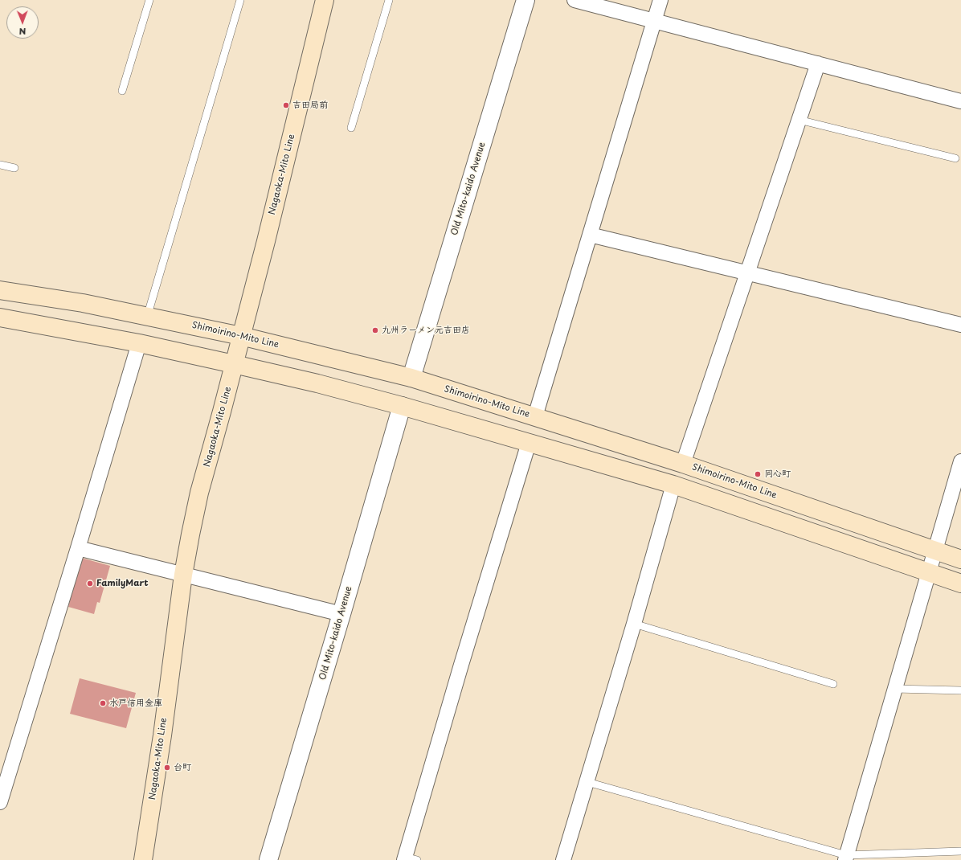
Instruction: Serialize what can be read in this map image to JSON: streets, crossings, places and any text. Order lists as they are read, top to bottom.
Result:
{
  "streets": {
    "main road": ["Nagaoka-Mito Line", "Shimoirino-Mito Line"],
    "street": ["Old Mito-kaido Avenue"]
  },
  "crossings": [
    ["Nagaoka-Mito Line", "Shimoirino-Mito Line"],
    ["Old Mito-kaido Avenue", "Shimoirino-Mito Line"]
  ],
  "places": [
    "吉田局前",
    "九州ラーメン元吉田店",
    "同心町",
    "FamilyMart",
    "水戸信用金庫",
    "台町"
  ],
  "north": "bottom"
}
